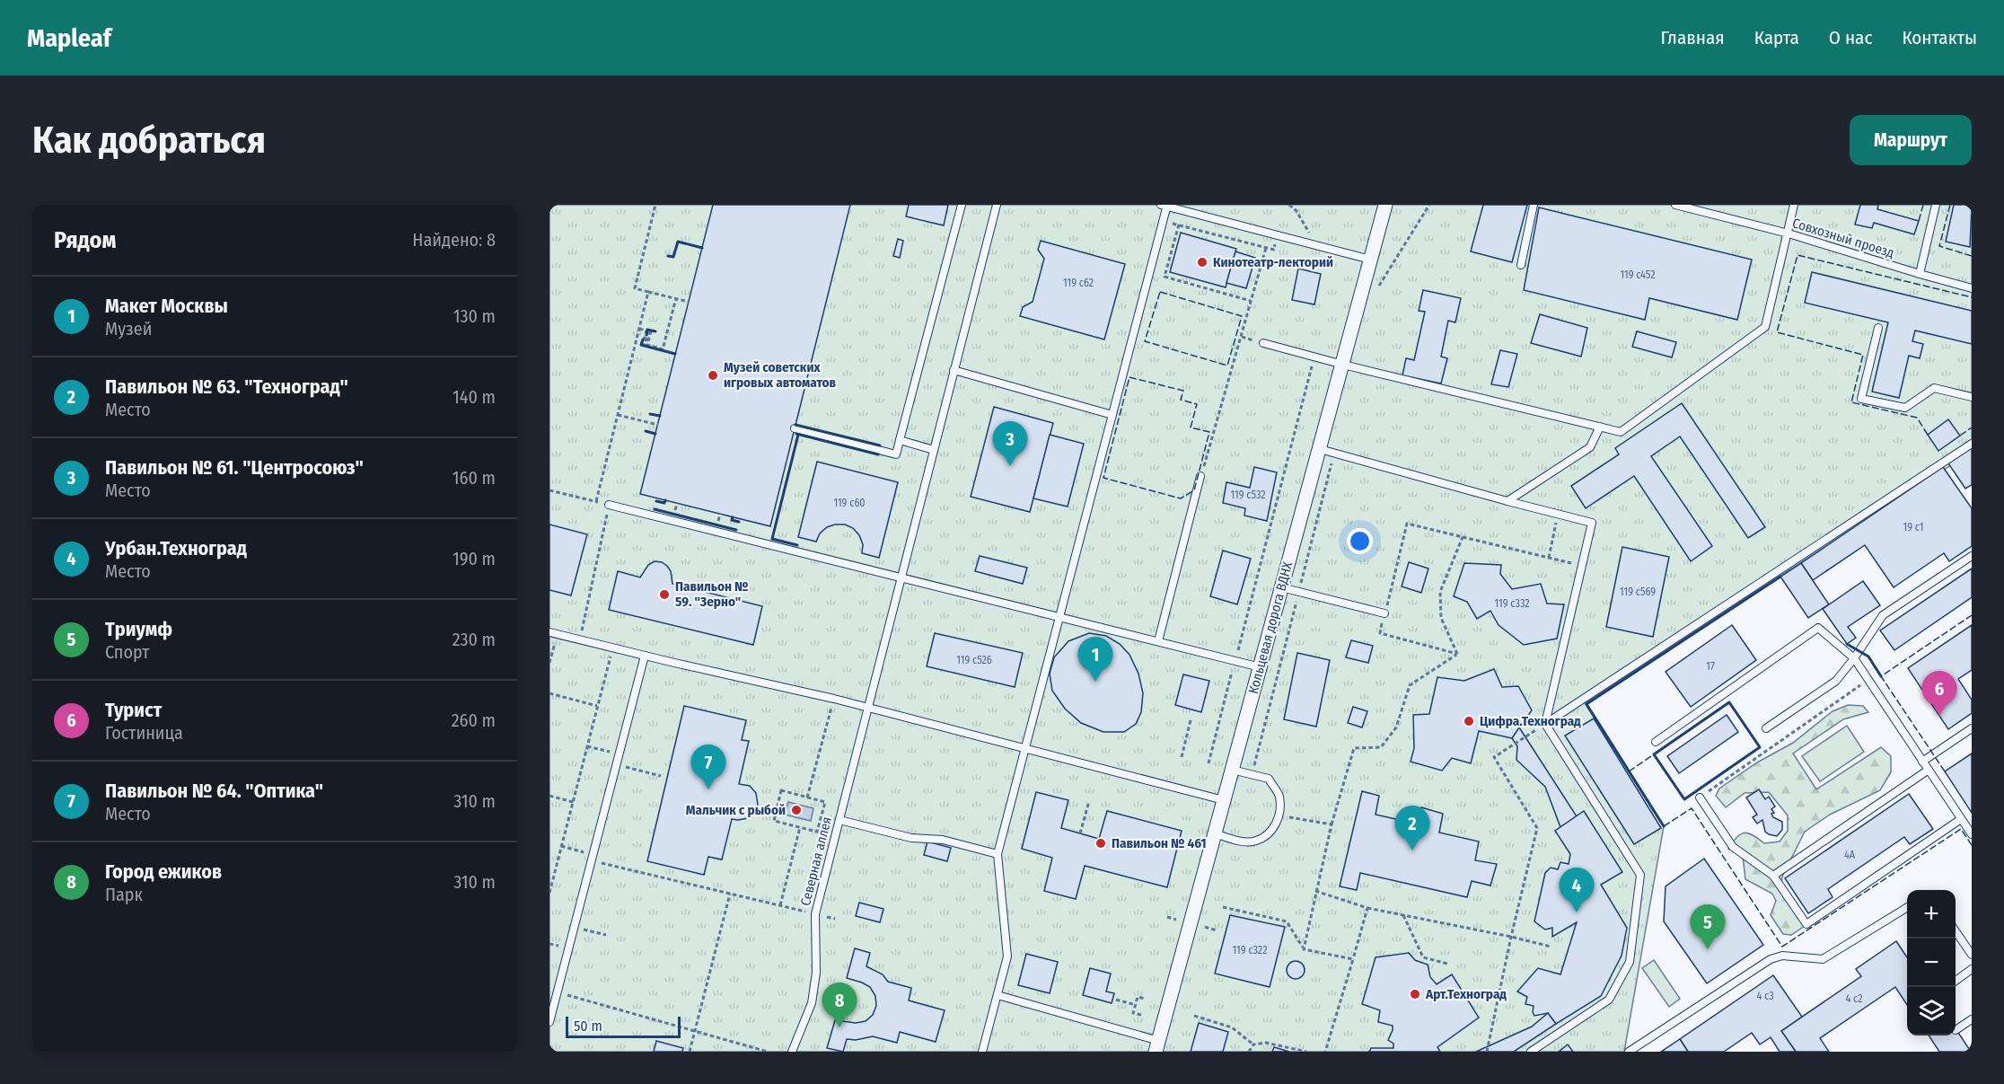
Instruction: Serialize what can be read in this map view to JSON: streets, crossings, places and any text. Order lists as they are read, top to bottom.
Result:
{
  "streets": {
    "street": ["Кольцевая дорога ВДНХ"],
    "lane": ["Совхозный проезд", "Северная аллея"]
  },
  "places": [
    "Кинотеатр-лекторий",
    "Музей советских игровых автоматов",
    "Павильон № 59. \"Зерно\"",
    "Цифра.Техноград",
    "Мальчик с рыбой",
    "Павильон № 461",
    "Арт.Техноград"
  ],
  "house_numbers": [
    "119 с452",
    "119 с62",
    "119 с532",
    "119 с60",
    "19 с1",
    "119 с569",
    "119 с332",
    "119 с526",
    "17",
    "4А",
    "119 с322",
    "4 с3",
    "4 с2"
  ],
  "scale_bar": "50 m",
  "page": {
    "header": "Mapleaf",
    "nav": [
      "Главная",
      "Карта",
      "О нас",
      "Контакты"
    ],
    "buttons": "Маршрут",
    "title": "Как добраться",
    "heading": ["Рядом", "Найдено: 8"],
    "list": [
      {
        "mark": "1",
        "name": "Макет Москвы",
        "note": "Музей",
        "value": "130 m"
      },
      {
        "mark": "2",
        "name": "Павильон № 63. \"Техноград\"",
        "note": "Место",
        "value": "140 m"
      },
      {
        "mark": "3",
        "name": "Павильон № 61. \"Центросоюз\"",
        "note": "Место",
        "value": "160 m"
      },
      {
        "mark": "4",
        "name": "Урбан.Техноград",
        "note": "Место",
        "value": "190 m"
      },
      {
        "mark": "5",
        "name": "Триумф",
        "note": "Спорт",
        "value": "230 m"
      },
      {
        "mark": "6",
        "name": "Турист",
        "note": "Гостиница",
        "value": "260 m"
      },
      {
        "mark": "7",
        "name": "Павильон № 64. \"Оптика\"",
        "note": "Место",
        "value": "310 m"
      },
      {
        "mark": "8",
        "name": "Город ежиков",
        "note": "Парк",
        "value": "310 m"
      }
    ],
    "pins": [
      "3",
      "1",
      "6",
      "7",
      "2",
      "4",
      "5",
      "8"
    ],
    "map_buttons": ["+", "−"],
    "scale": "50 m"
  }
}
